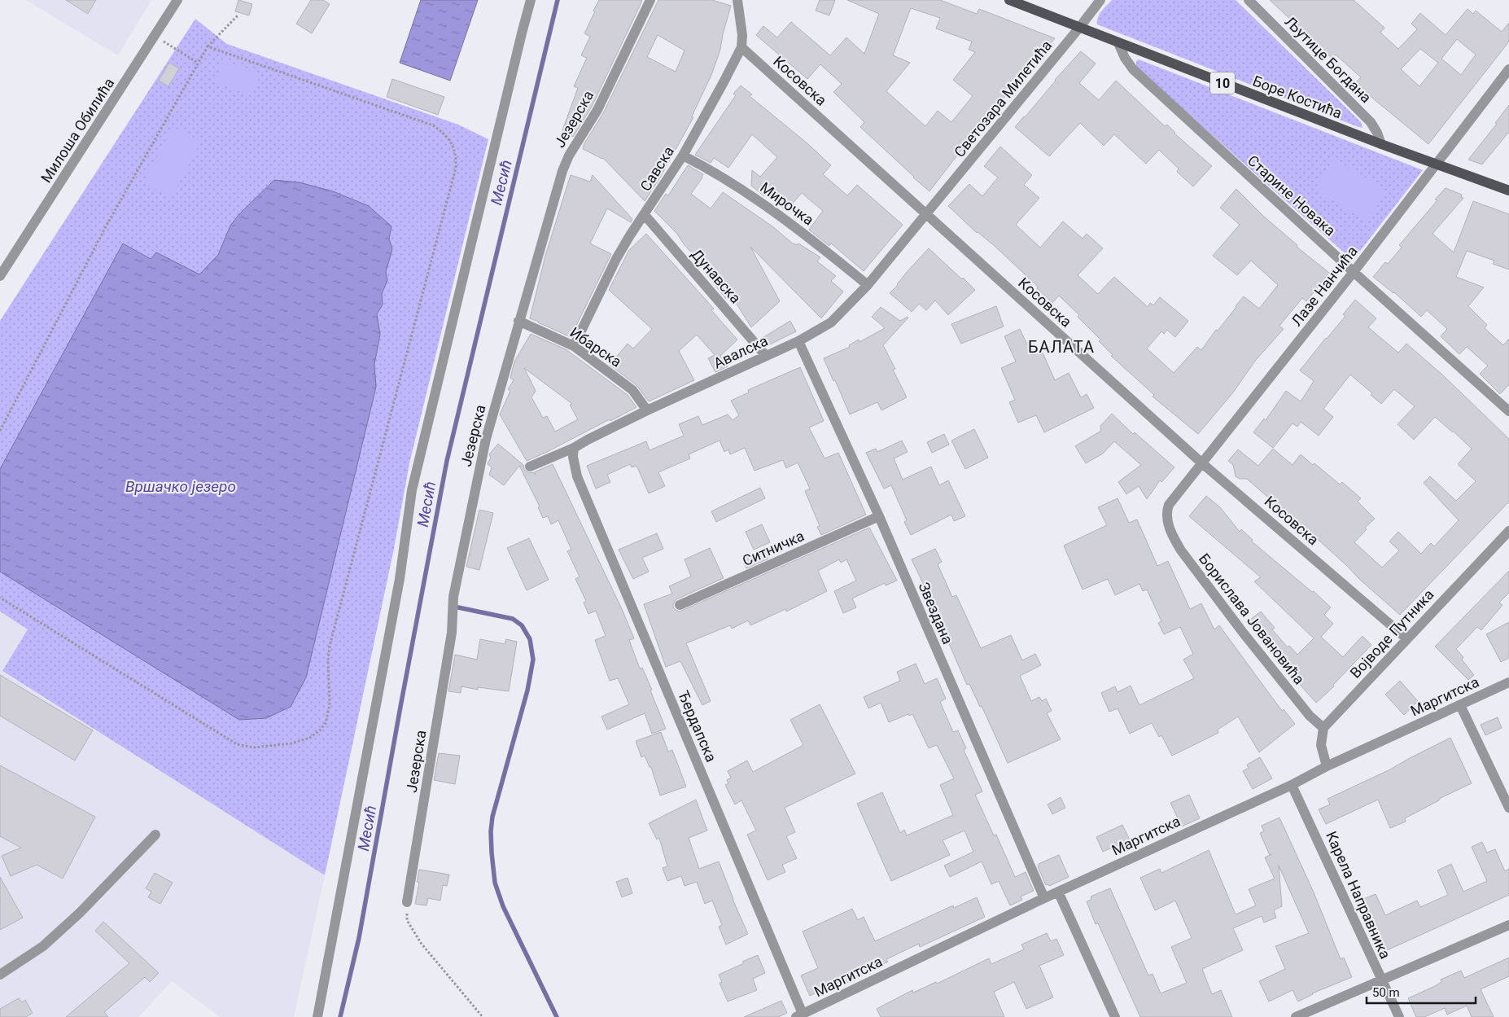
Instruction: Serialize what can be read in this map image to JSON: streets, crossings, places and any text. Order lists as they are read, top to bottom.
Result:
{
  "streets": {
    "main road": ["10", "Боре Костића"],
    "street": [
      "Љутице Богдана",
      "Косовска",
      "Светозара Милетића",
      "Језерска",
      "Милоша Обилића",
      "Савска",
      "Старине Новака",
      "Мирочка",
      "Дунавска",
      "Лазе Нанчића",
      "Ибарска",
      "Авалска",
      "Ситничка",
      "Звездана",
      "Борислава Јовановића",
      "Војводе Путника",
      "Маргитска",
      "Ђердапска",
      "Карела Направника"
    ]
  },
  "crossings": [
    ["Љутице Богдана", "Боре Костића"],
    ["Косовска", "Светозара Милетића"],
    ["Косовска", "Савска"],
    ["Косовска", "Лазе Нанчића"],
    ["Косовска", "Авалска"],
    ["Косовска", "Војводе Путника"],
    ["Боре Костића", "Светозара Милетића"],
    ["Боре Костића", "Старине Новака"],
    ["Боре Костића", "Лазе Нанчића"],
    ["Светозара Милетића", "Авалска"],
    ["Језерска", "Ибарска"],
    ["Савска", "Мирочка"],
    ["Савска", "Дунавска"],
    ["Савска", "Ибарска"],
    ["Старине Новака", "Лазе Нанчића"],
    ["Мирочка", "Авалска"],
    ["Дунавска", "Авалска"],
    ["Лазе Нанчића", "Борислава Јовановића"],
    ["Ибарска", "Авалска"],
    ["Авалска", "Звездана"],
    ["Авалска", "Ђердапска"],
    ["Ситничка", "Звездана"],
    ["Звездана", "Маргитска"],
    ["Борислава Јовановића", "Војводе Путника"],
    ["Маргитска", "Ђердапска"],
    ["Маргитска", "Карела Направника"]
  ],
  "districts": ["БАЛАТА"],
  "water": ["Месић", "Вршачко језеро"],
  "scale_bar": "50 m"
}
